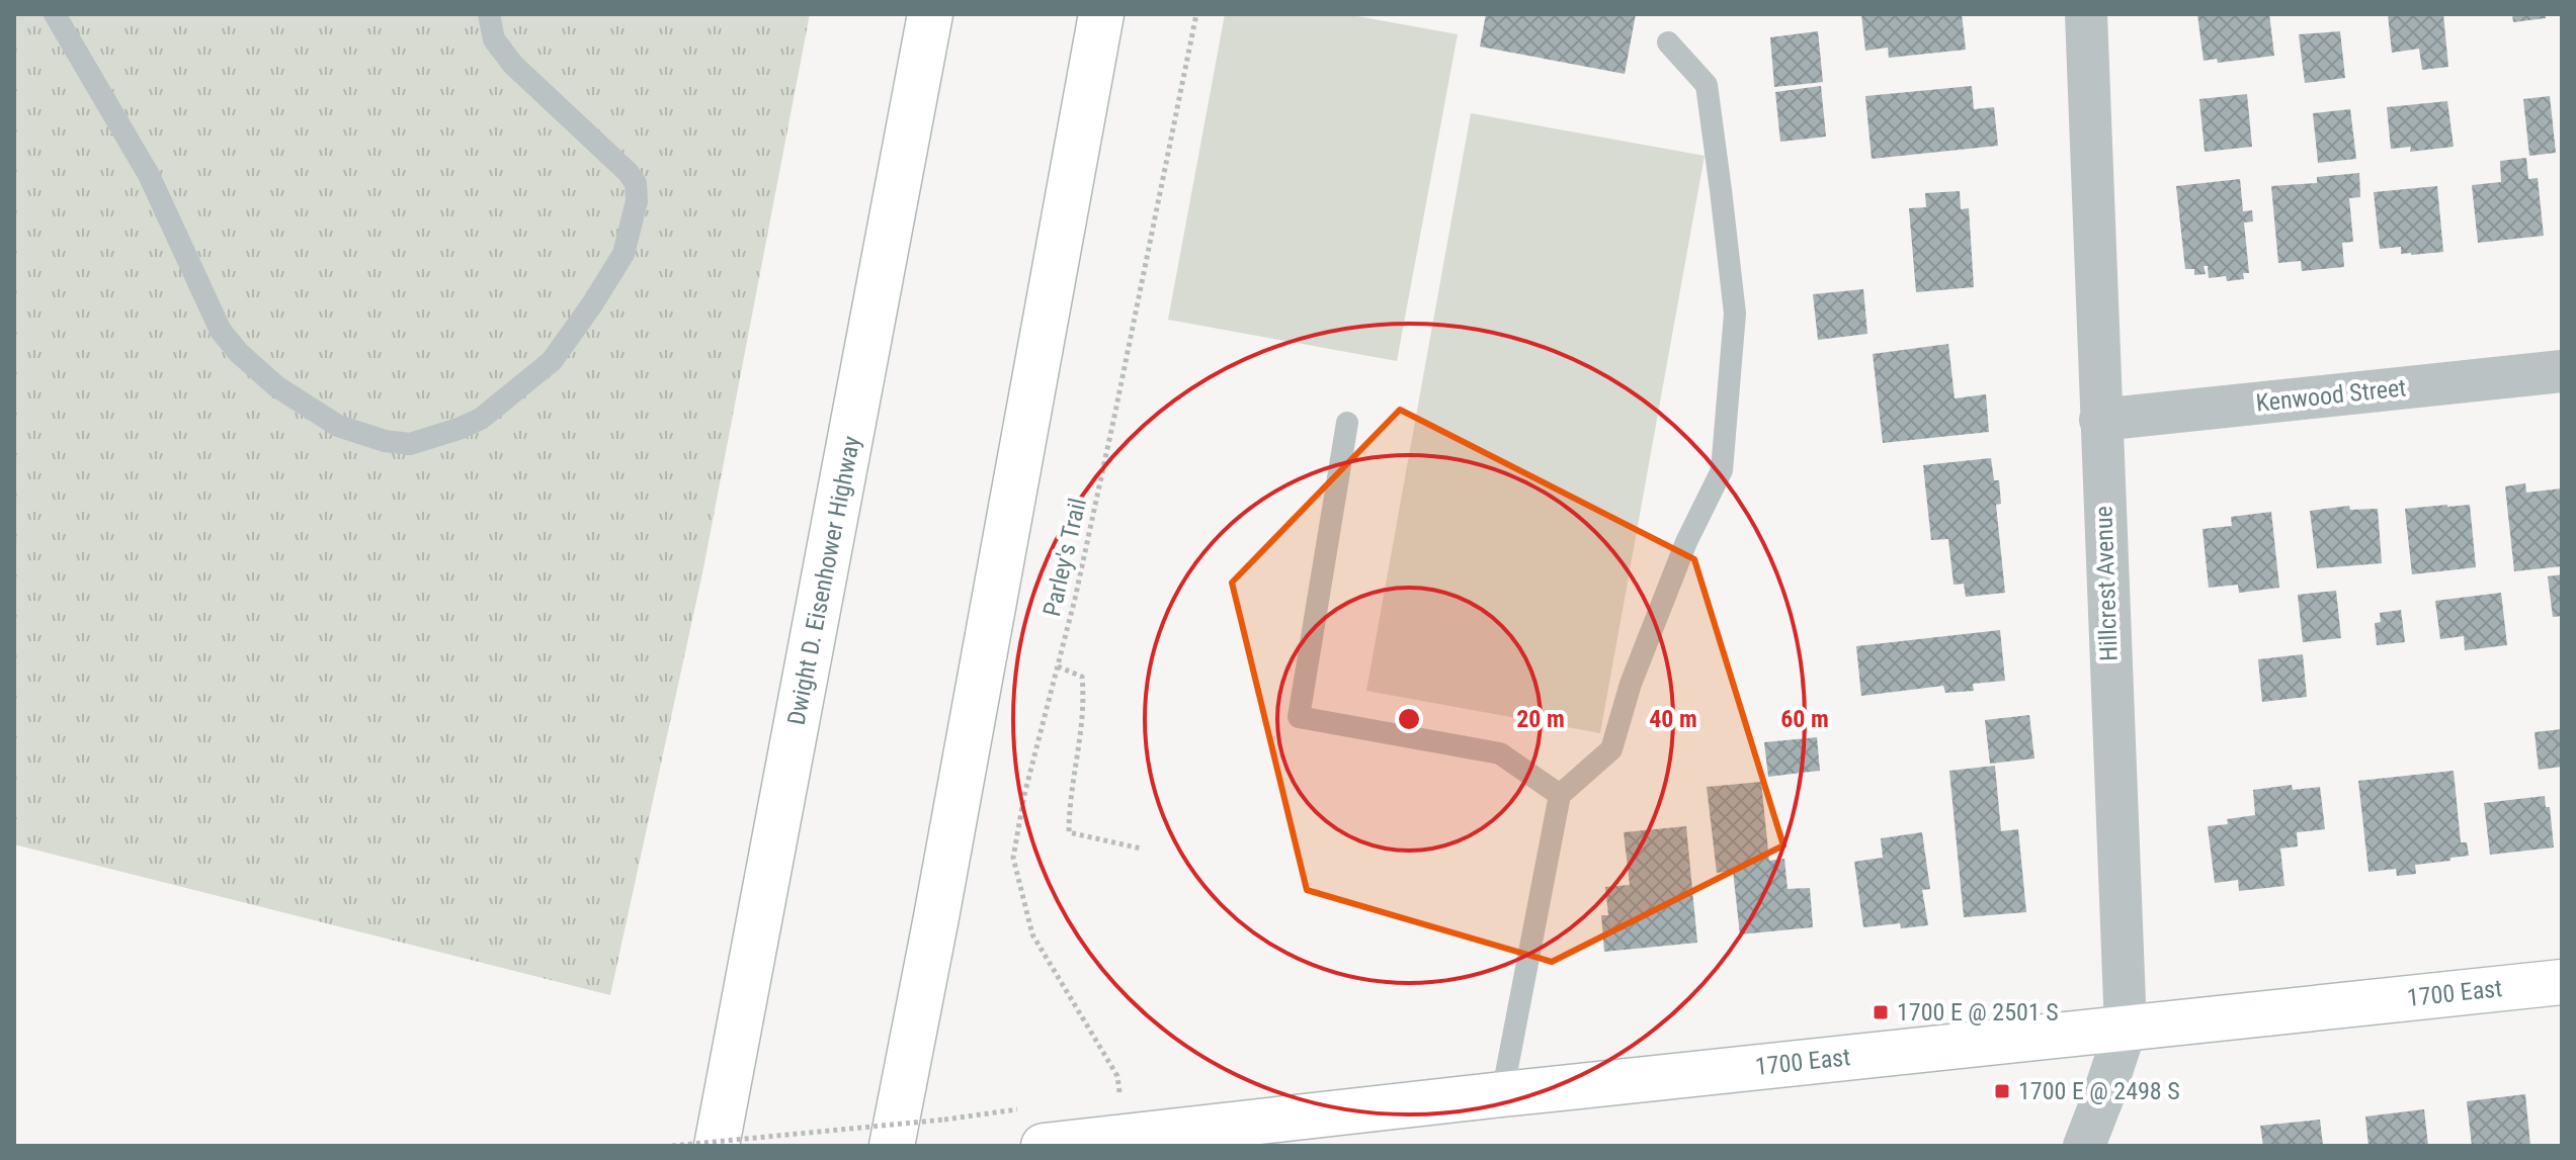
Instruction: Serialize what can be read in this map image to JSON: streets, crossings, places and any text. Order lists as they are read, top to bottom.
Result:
{
  "streets": {
    "main road": ["Dwight D. Eisenhower Highway", "1700 East"],
    "street": ["Kenwood Street", "Hillcrest Avenue"],
    "path": ["Parley's Trail"]
  },
  "crossings": [
    ["Kenwood Street", "Hillcrest Avenue"],
    ["Hillcrest Avenue", "1700 East"]
  ],
  "places": {
    "transit": ["1700 E @ 2501 S", "1700 E @ 2498 S"]
  },
  "rings": ["20 m", "40 m", "60 m"]
}
